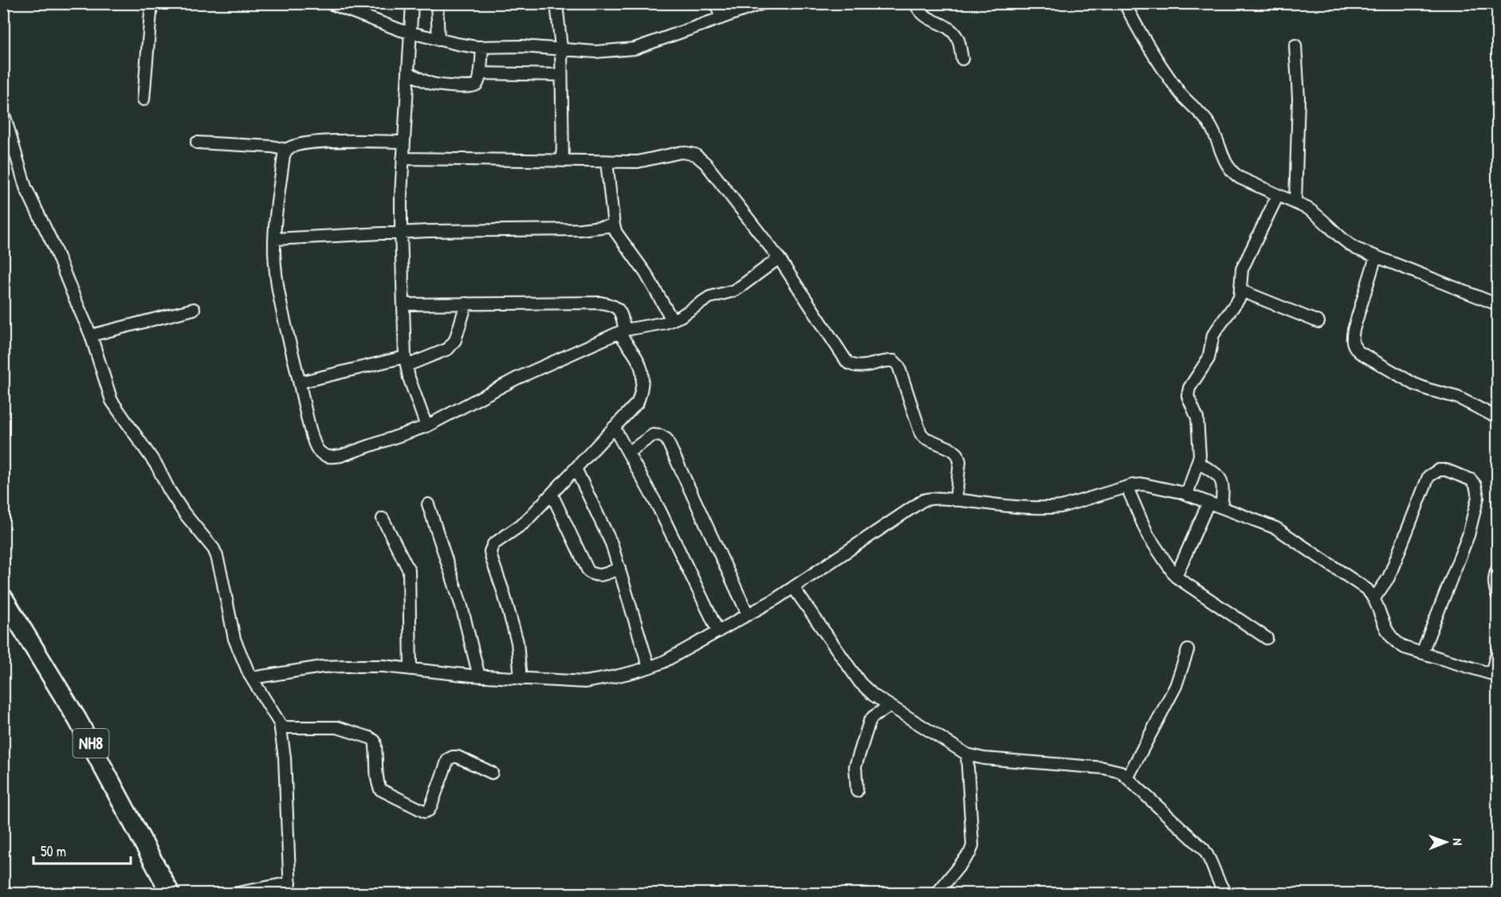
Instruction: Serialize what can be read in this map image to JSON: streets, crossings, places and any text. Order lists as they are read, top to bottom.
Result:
{
  "streets": {
    "highway": ["NH8"]
  },
  "scale_bar": "50 m",
  "north": "right"
}
